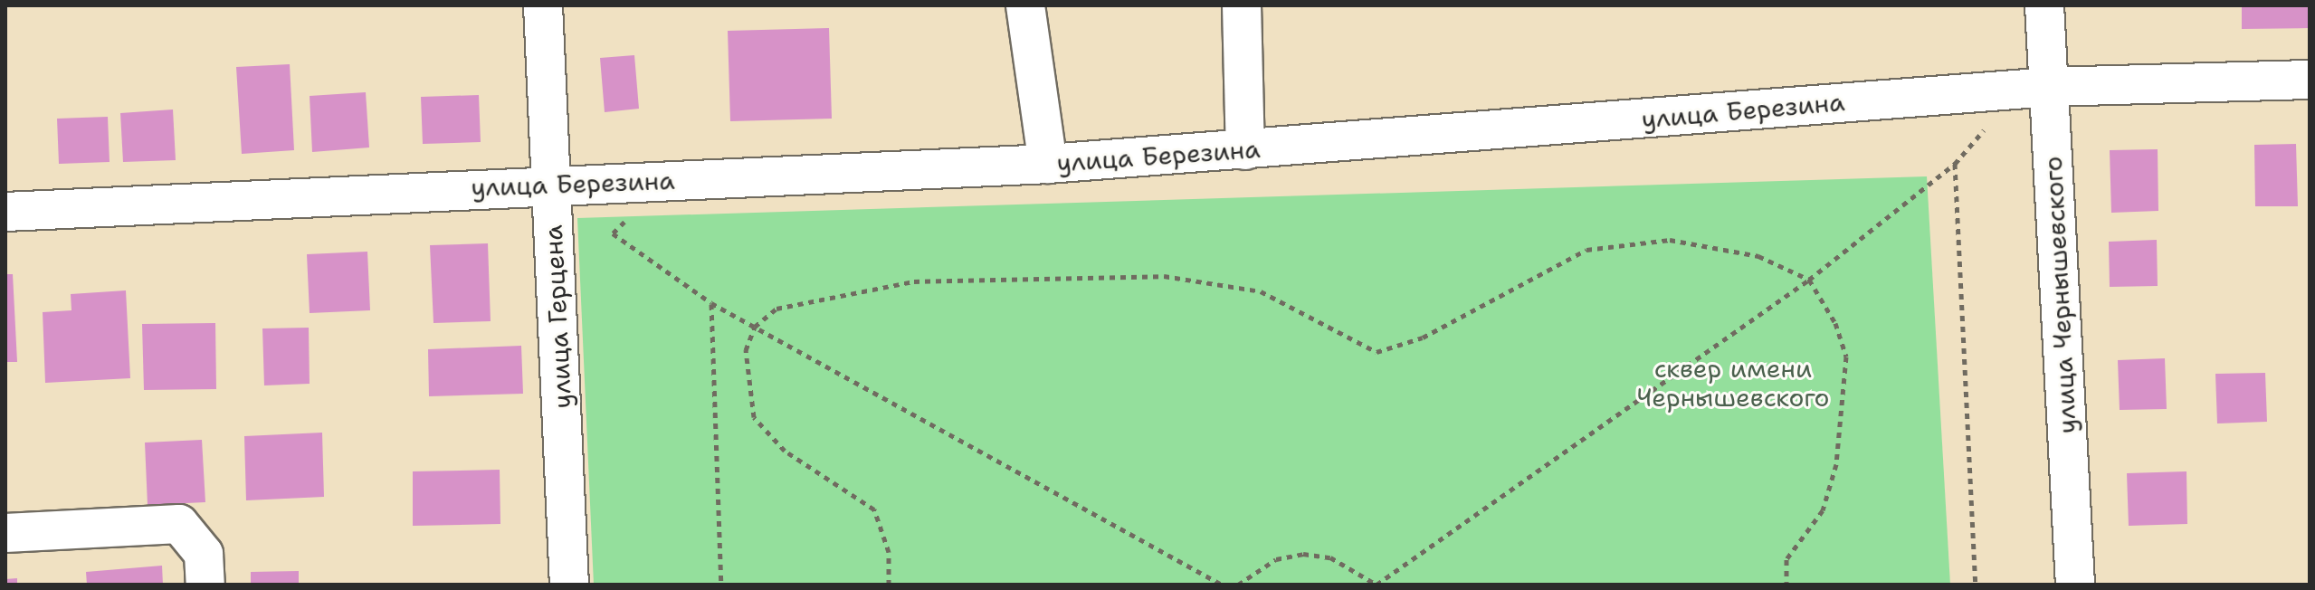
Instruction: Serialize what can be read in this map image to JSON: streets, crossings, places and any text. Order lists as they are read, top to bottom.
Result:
{
  "streets": {
    "street": ["улица Березина", "улица Чернышевского", "улица Герцена"]
  },
  "crossings": [
    ["улица Березина", "улица Чернышевского"],
    ["улица Березина", "улица Герцена"]
  ],
  "parks": ["сквер имени Чернышевского"]
}
